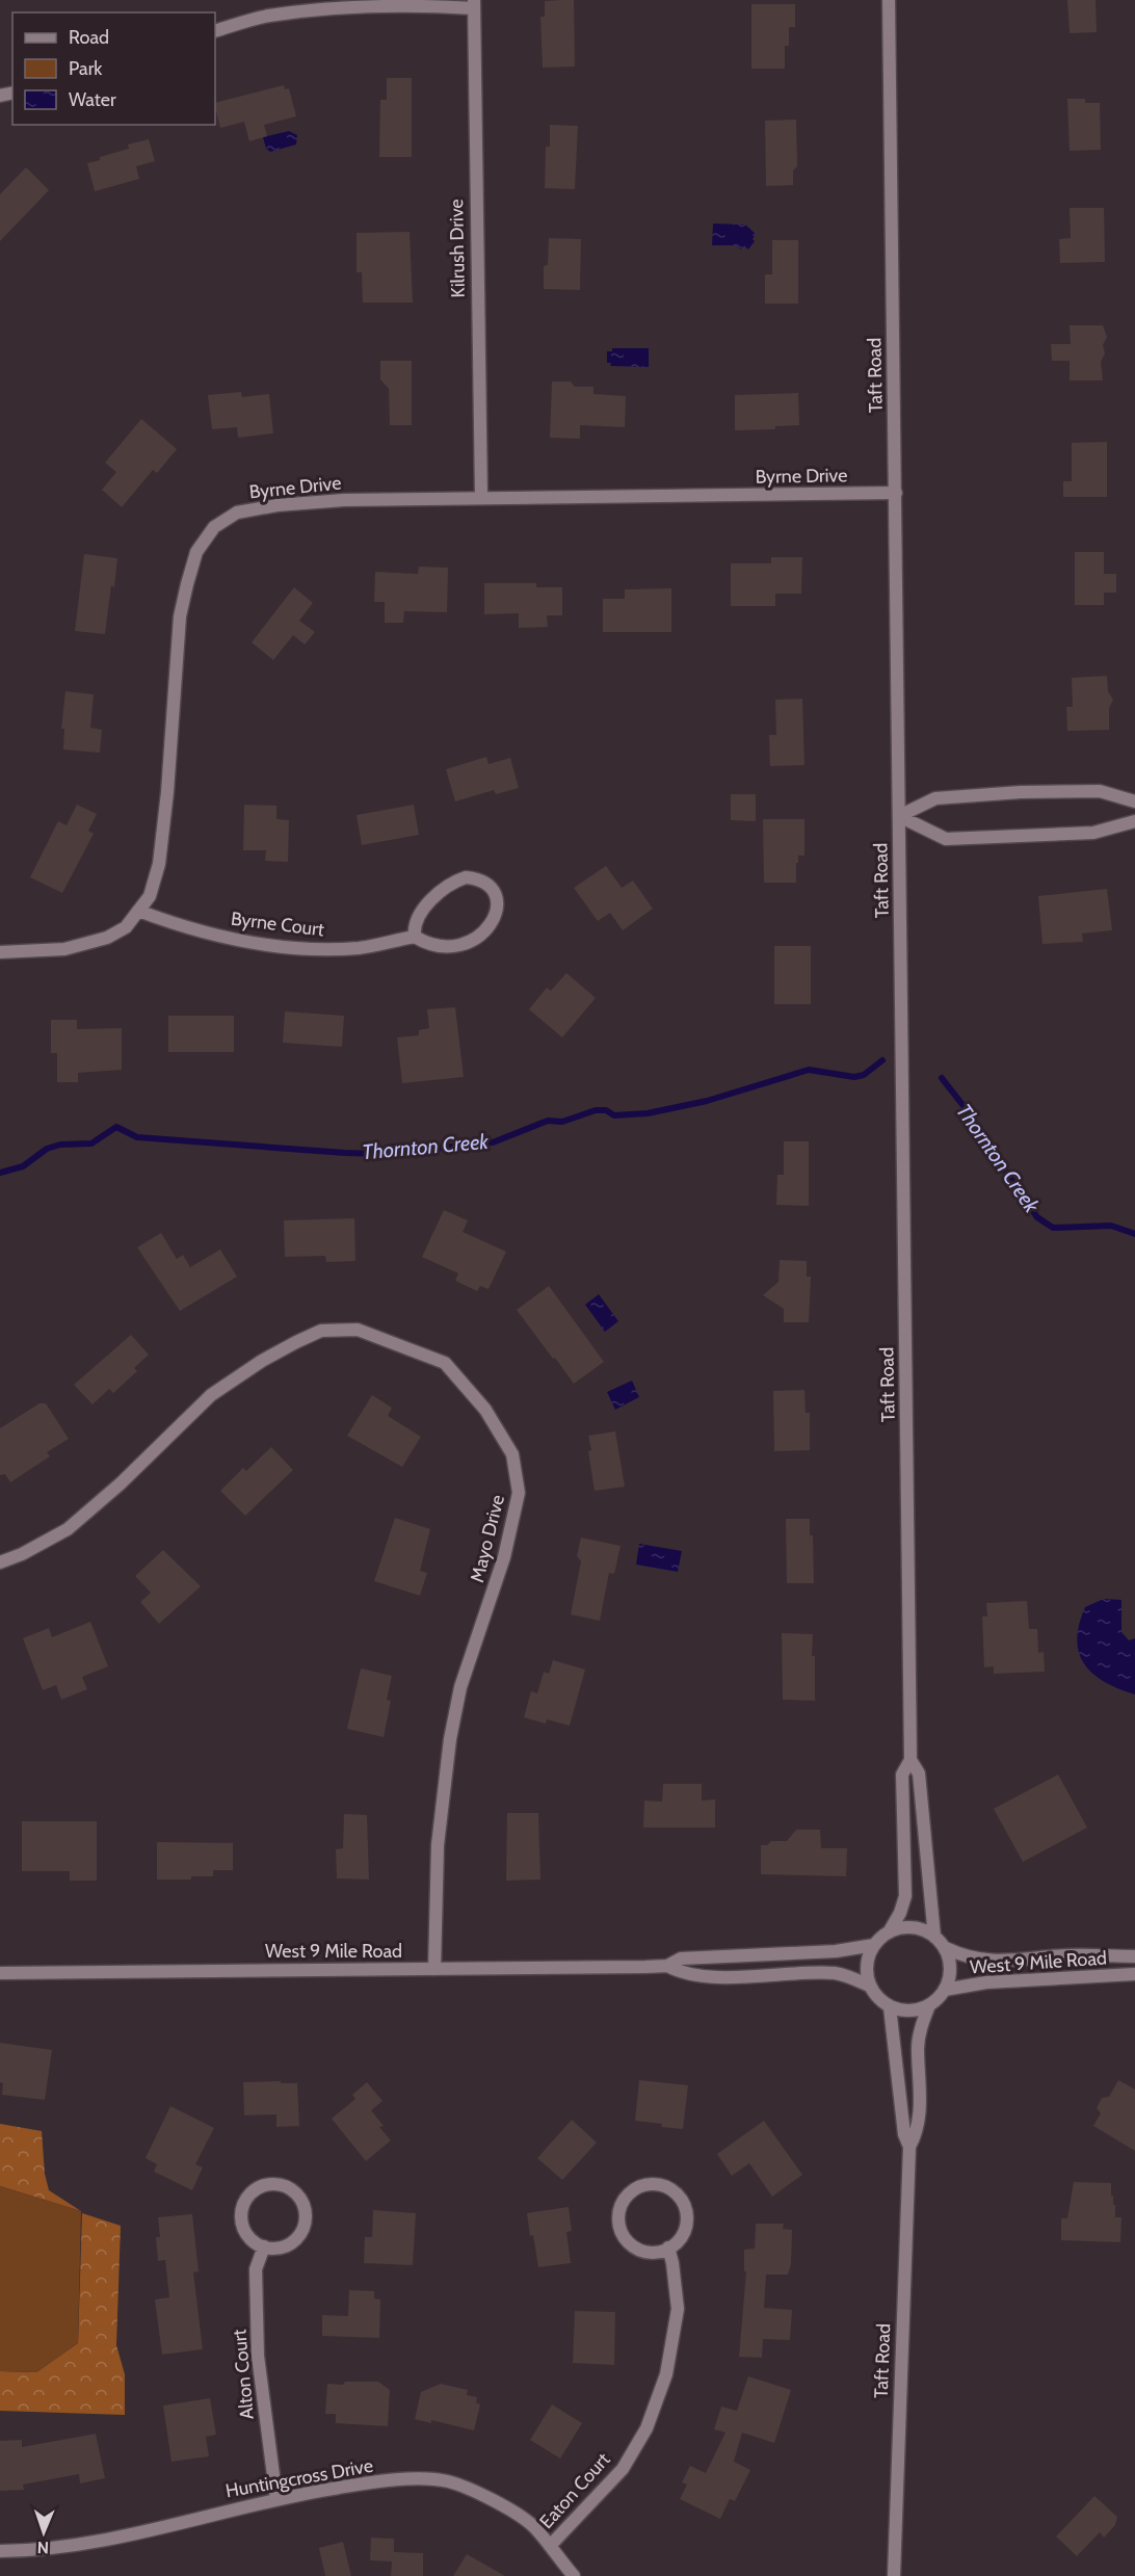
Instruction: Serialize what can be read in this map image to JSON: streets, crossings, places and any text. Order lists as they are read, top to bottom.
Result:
{
  "streets": {
    "street": [
      "Kilrush Drive",
      "Taft Road",
      "Byrne Drive",
      "Byrne Court",
      "Mayo Drive",
      "West 9 Mile Road",
      "Alton Court",
      "Huntingcross Drive",
      "Eaton Court"
    ]
  },
  "crossings": [
    ["Kilrush Drive", "Byrne Drive"],
    ["Taft Road", "Byrne Drive"],
    ["Taft Road", "West 9 Mile Road"],
    ["Byrne Drive", "Byrne Court"],
    ["Mayo Drive", "West 9 Mile Road"],
    ["Alton Court", "Huntingcross Drive"],
    ["Huntingcross Drive", "Eaton Court"]
  ],
  "water": ["Thornton Creek"],
  "legend": ["Road", "Park", "Water"],
  "north": "bottom"
}
